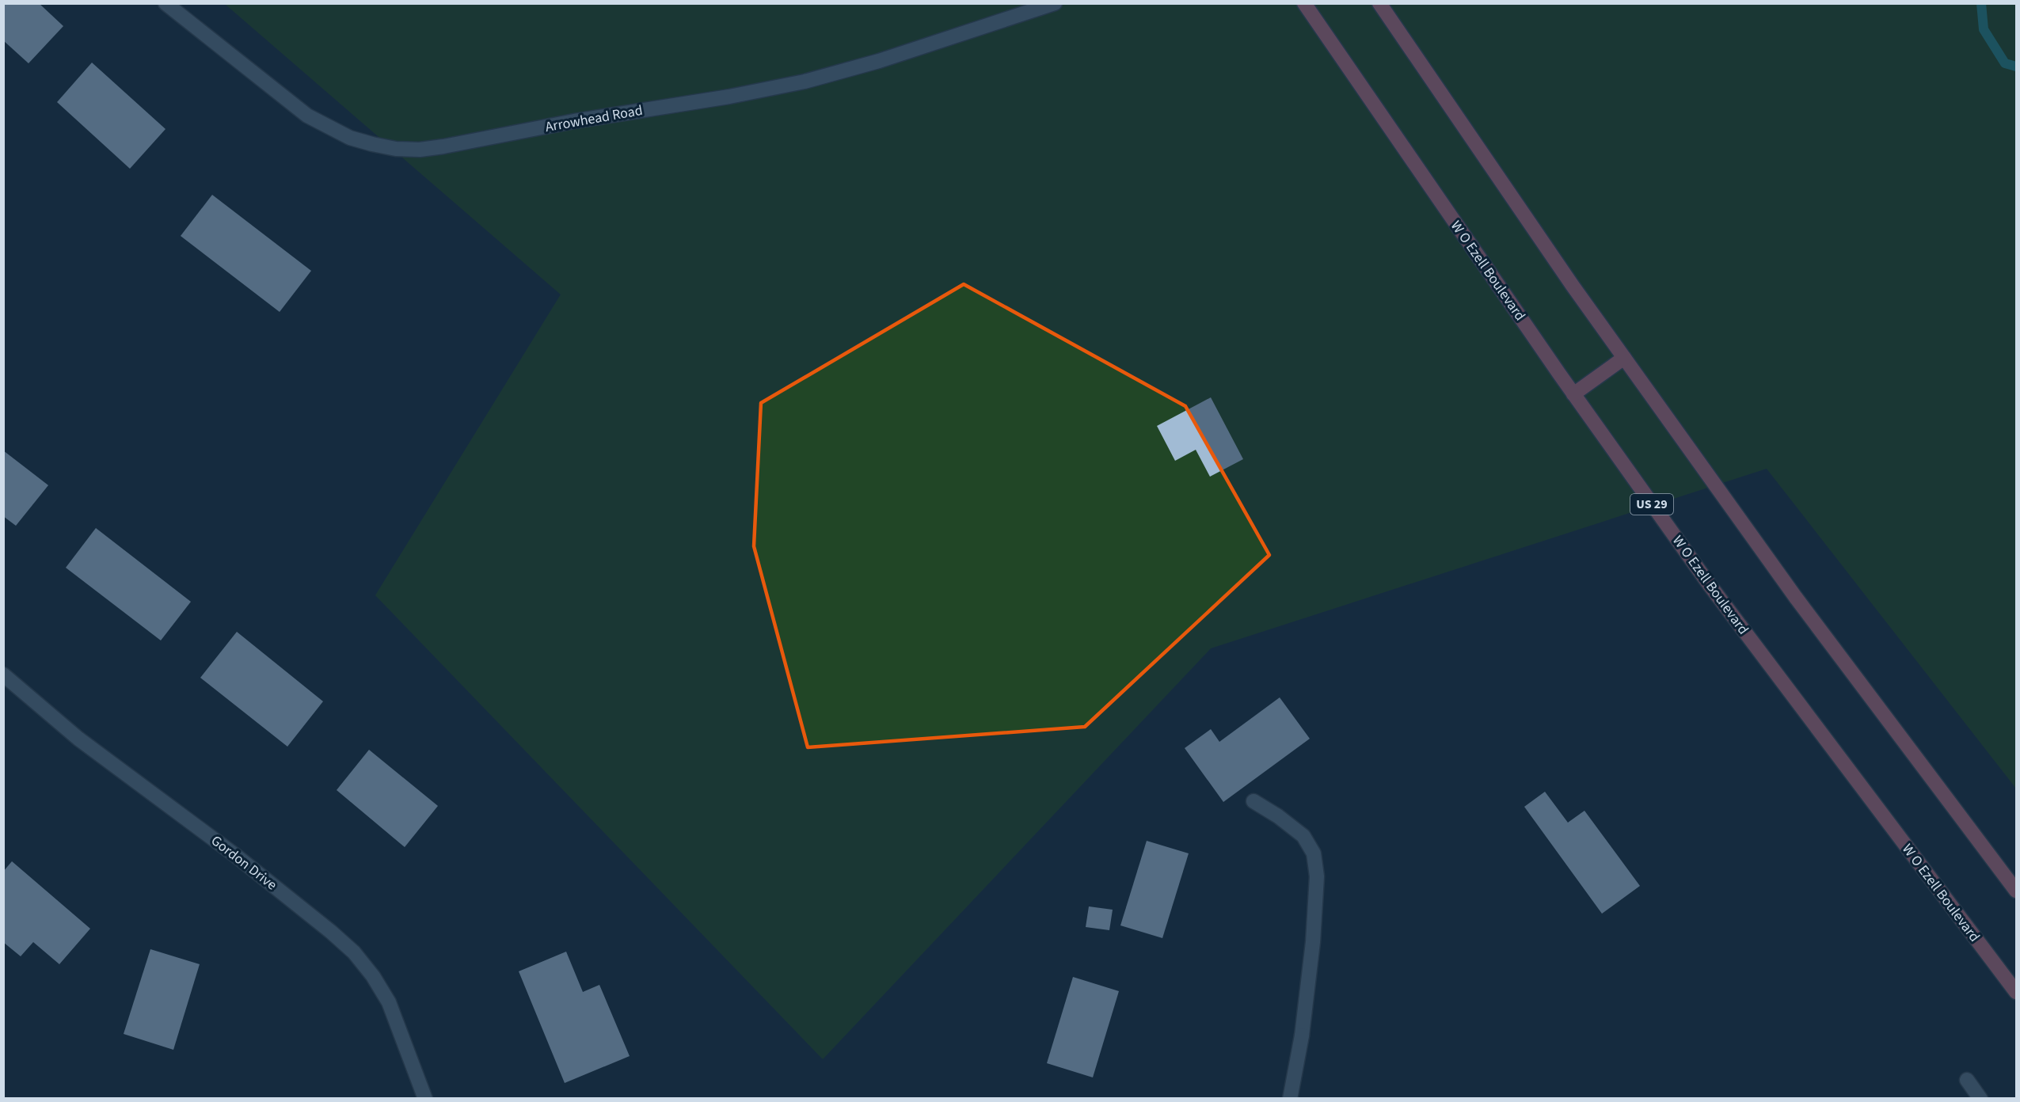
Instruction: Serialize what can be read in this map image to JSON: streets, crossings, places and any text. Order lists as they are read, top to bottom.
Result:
{
  "streets": {
    "main road": ["W O Ezell Boulevard", "US 29"],
    "street": ["Arrowhead Road", "Gordon Drive"]
  }
}
